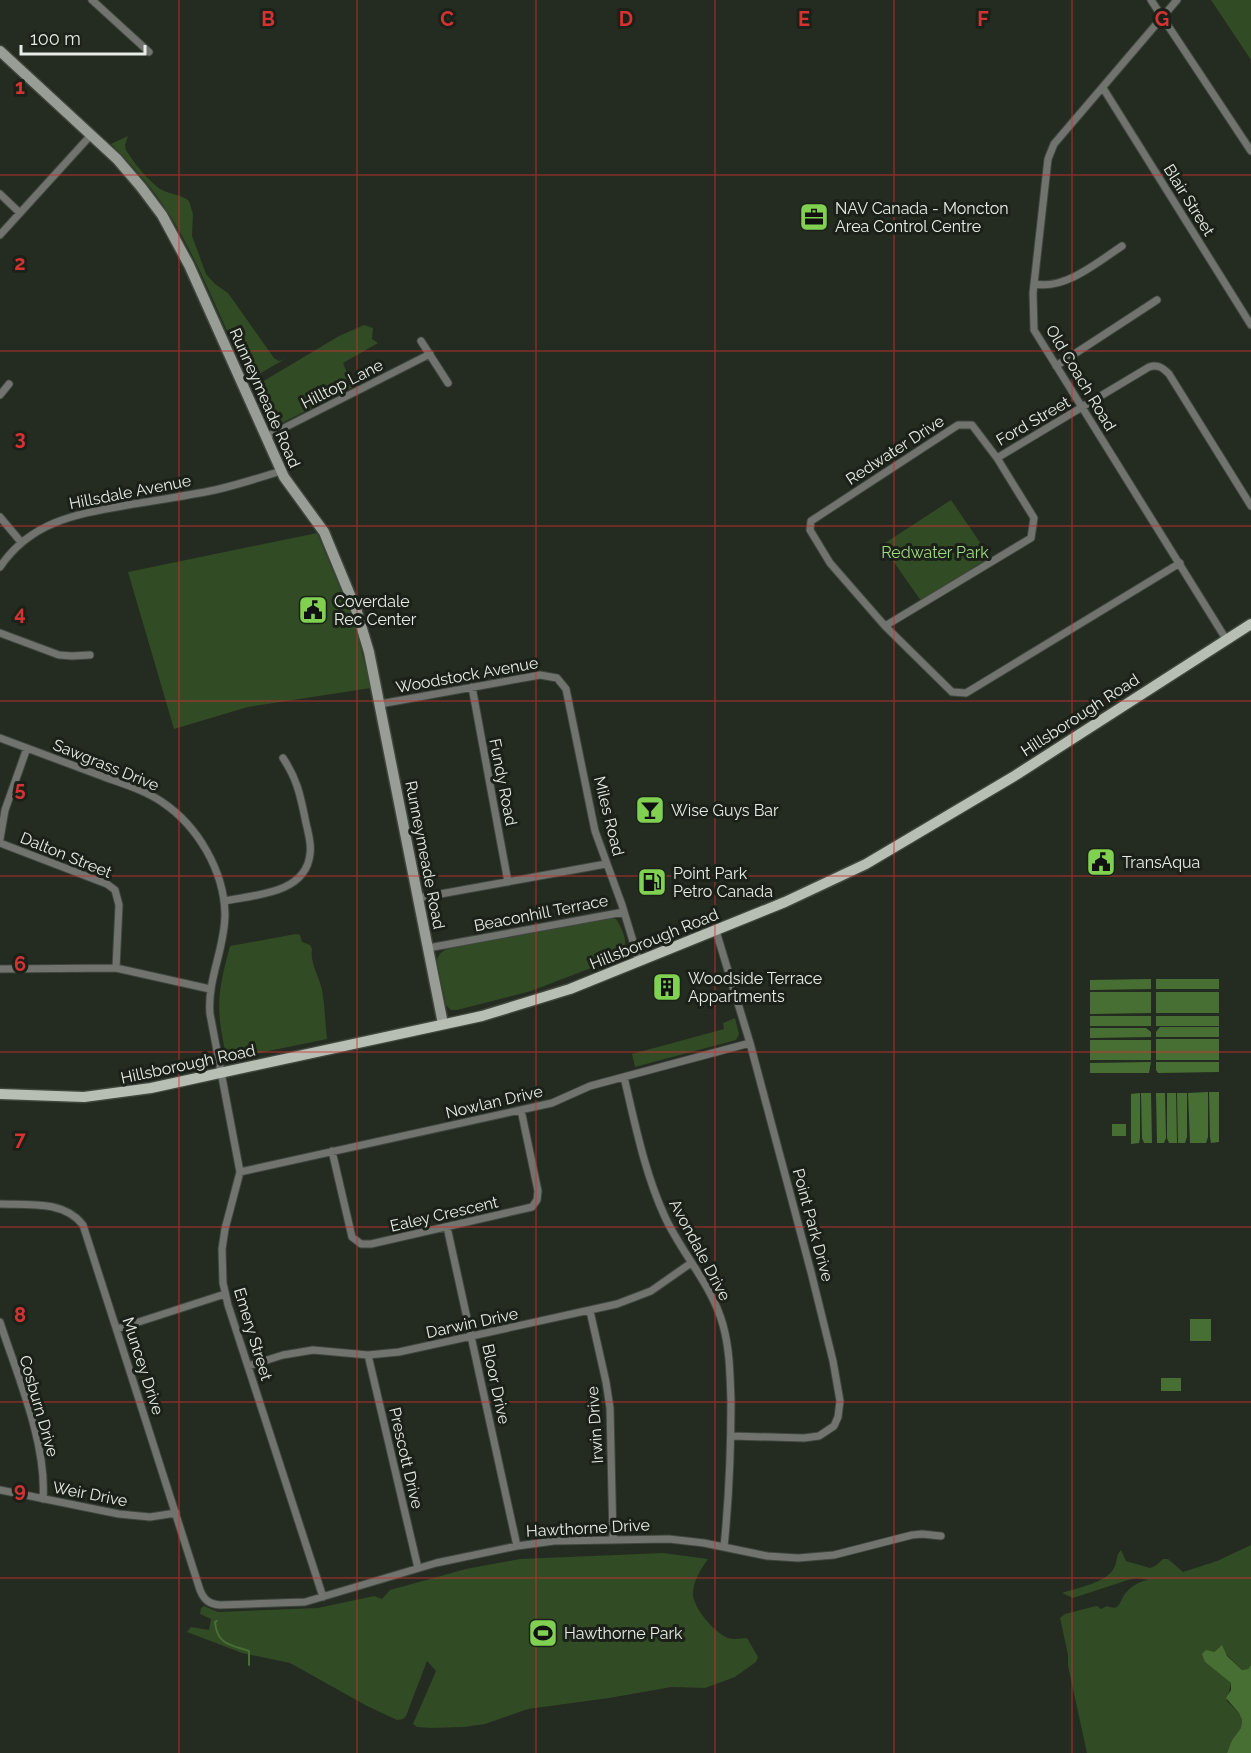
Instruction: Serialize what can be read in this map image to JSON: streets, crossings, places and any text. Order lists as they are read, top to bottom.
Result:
{
  "streets": {
    "main road": ["Hillsborough Road"],
    "street": [
      "Blair Street",
      "Old Coach Road",
      "Hilltop Lane",
      "Runneymeade Road",
      "Ford Street",
      "Redwater Drive",
      "Hillsdale Avenue",
      "Woodstock Avenue",
      "Sawgrass Drive",
      "Fundy Road",
      "Miles Road",
      "Dalton Street",
      "Beaconhill Terrace",
      "Nowlan Drive",
      "Ealey Crescent",
      "Point Park Drive",
      "Avondale Drive",
      "Darwin Drive",
      "Emery Street",
      "Muncey Drive",
      "Bloor Drive",
      "Cosburn Drive",
      "Irwin Drive",
      "Prescott Drive",
      "Weir Drive",
      "Hawthorne Drive"
    ]
  },
  "crossings": [
    ["Blair Street", "Old Coach Road"],
    ["Old Coach Road", "Ford Street"],
    ["Old Coach Road", "Redwater Drive"],
    ["Old Coach Road", "Hillsborough Road"],
    ["Hilltop Lane", "Runneymeade Road"],
    ["Runneymeade Road", "Hillsdale Avenue"],
    ["Runneymeade Road", "Woodstock Avenue"],
    ["Runneymeade Road", "Hillsborough Road"],
    ["Runneymeade Road", "Beaconhill Terrace"],
    ["Ford Street", "Redwater Drive"],
    ["Woodstock Avenue", "Fundy Road"],
    ["Woodstock Avenue", "Miles Road"],
    ["Hillsborough Road", "Sawgrass Drive"],
    ["Hillsborough Road", "Miles Road"],
    ["Hillsborough Road", "Point Park Drive"],
    ["Hillsborough Road", "Emery Street"],
    ["Sawgrass Drive", "Emery Street"],
    ["Miles Road", "Beaconhill Terrace"],
    ["Nowlan Drive", "Ealey Crescent"],
    ["Nowlan Drive", "Point Park Drive"],
    ["Nowlan Drive", "Avondale Drive"],
    ["Nowlan Drive", "Emery Street"],
    ["Ealey Crescent", "Bloor Drive"],
    ["Point Park Drive", "Avondale Drive"],
    ["Avondale Drive", "Darwin Drive"],
    ["Avondale Drive", "Hawthorne Drive"],
    ["Darwin Drive", "Emery Street"],
    ["Darwin Drive", "Bloor Drive"],
    ["Darwin Drive", "Irwin Drive"],
    ["Darwin Drive", "Prescott Drive"],
    ["Emery Street", "Hawthorne Drive"],
    ["Muncey Drive", "Weir Drive"],
    ["Muncey Drive", "Hawthorne Drive"],
    ["Bloor Drive", "Hawthorne Drive"],
    ["Cosburn Drive", "Weir Drive"],
    ["Irwin Drive", "Hawthorne Drive"],
    ["Prescott Drive", "Hawthorne Drive"]
  ],
  "parks": ["Redwater Park"],
  "places": {
    "office": ["NAV Canada - Moncton Area Control Centre"],
    "public building": ["Coverdale Rec Center", "TransAqua"],
    "bar": ["Wise Guys Bar"],
    "fuel station": ["Point Park Petro Canada"],
    "building": ["Woodside Terrace Appartments"],
    "sports": ["Hawthorne Park"]
  },
  "scale_bar": "100 m",
  "grid": {
    "columns": [
      "B",
      "C",
      "D",
      "E",
      "F",
      "G"
    ],
    "rows": [
      "1",
      "2",
      "3",
      "4",
      "5",
      "6",
      "7",
      "8",
      "9"
    ]
  }
}
